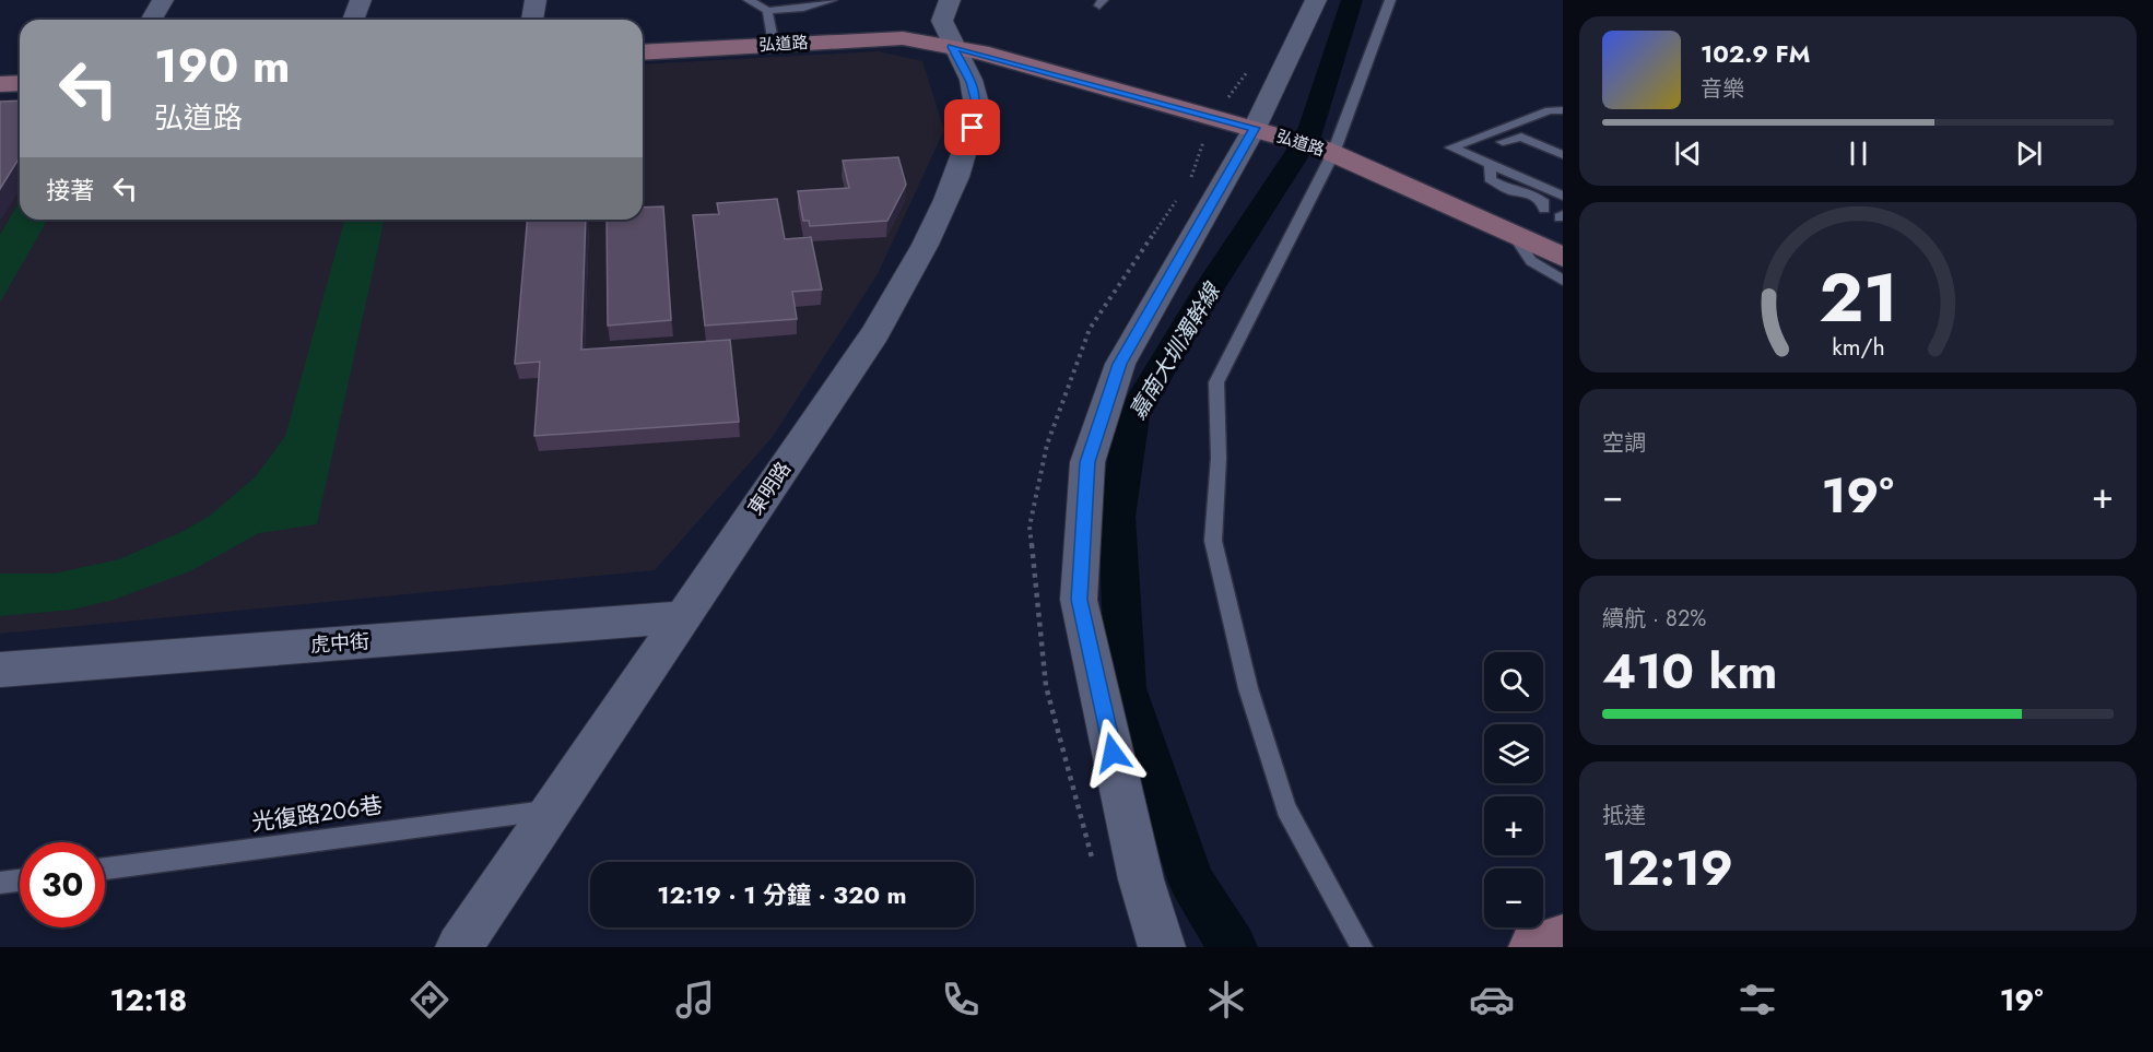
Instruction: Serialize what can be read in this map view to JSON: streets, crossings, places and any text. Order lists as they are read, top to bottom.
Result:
{
  "streets": {
    "street": ["弘道路", "東明路", "虎中街"],
    "lane": ["光復路206巷"]
  },
  "crossings": [
    ["弘道路", "東明路"],
    ["東明路", "虎中街"],
    ["東明路", "光復路206巷"]
  ],
  "water": ["嘉南大圳濁幹線"],
  "page": {
    "turn": ["190 m", "弘道路"],
    "song": ["102.9 FM", "音樂"],
    "then": "接著",
    "tile": [
      "空調",
      ["續航 · 82%", "410 km"],
      ["抵達", "12:19"]
    ],
    "heat": ["−", "19°", "+"],
    "map_buttons": ["+", "−"],
    "limit": "30",
    "trip": "12:19 · 1 分鐘 · 320 m",
    "tabs": ["12:18", "19°"],
    "gauge": ["21", "km/h"]
  }
}
